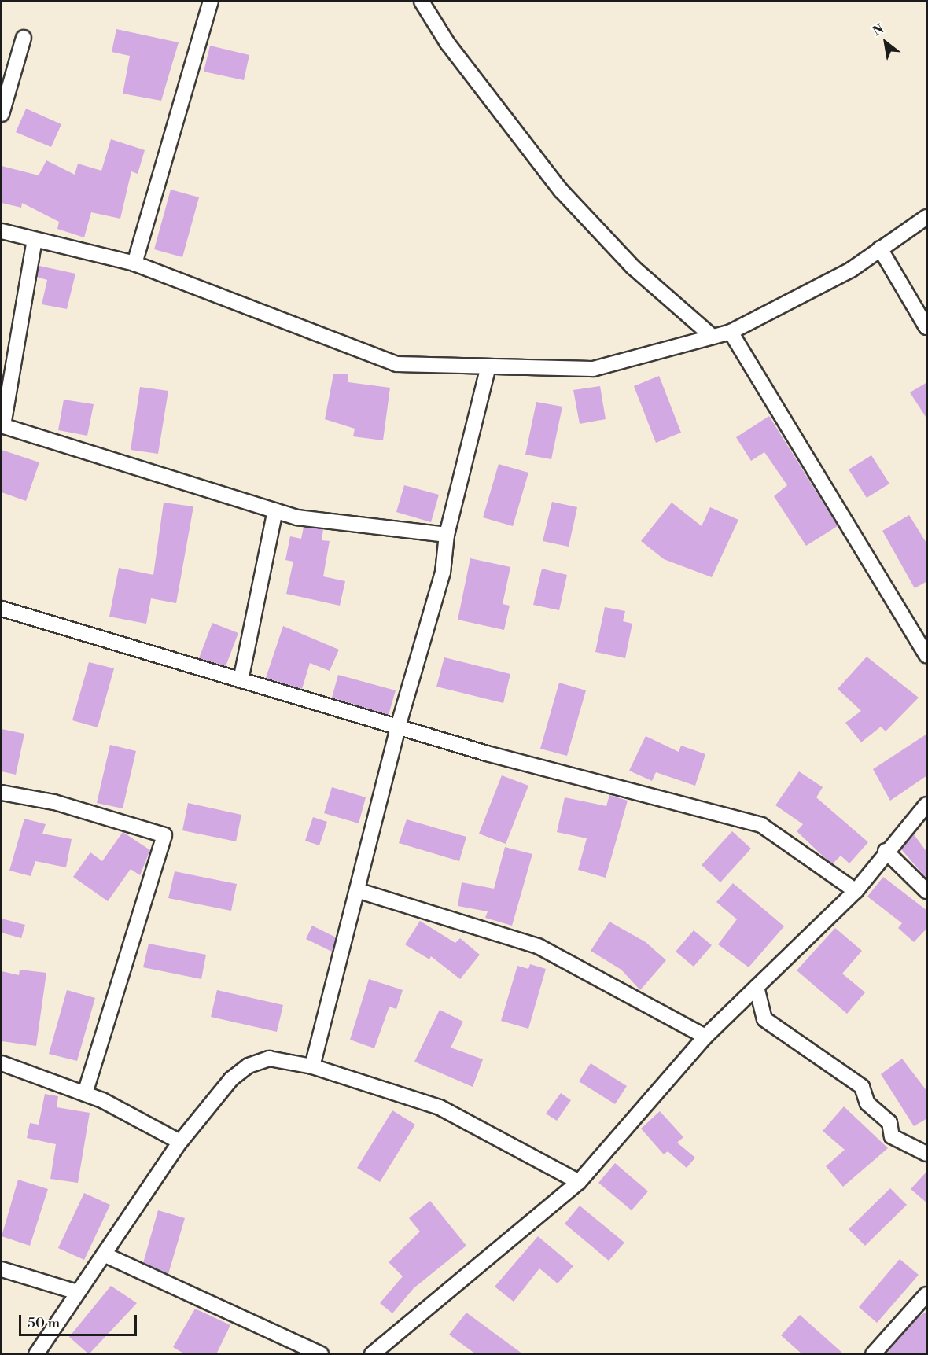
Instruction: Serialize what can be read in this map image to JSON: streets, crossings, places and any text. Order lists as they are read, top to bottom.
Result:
{
  "scale_bar": "50 m",
  "north": "top left"
}
